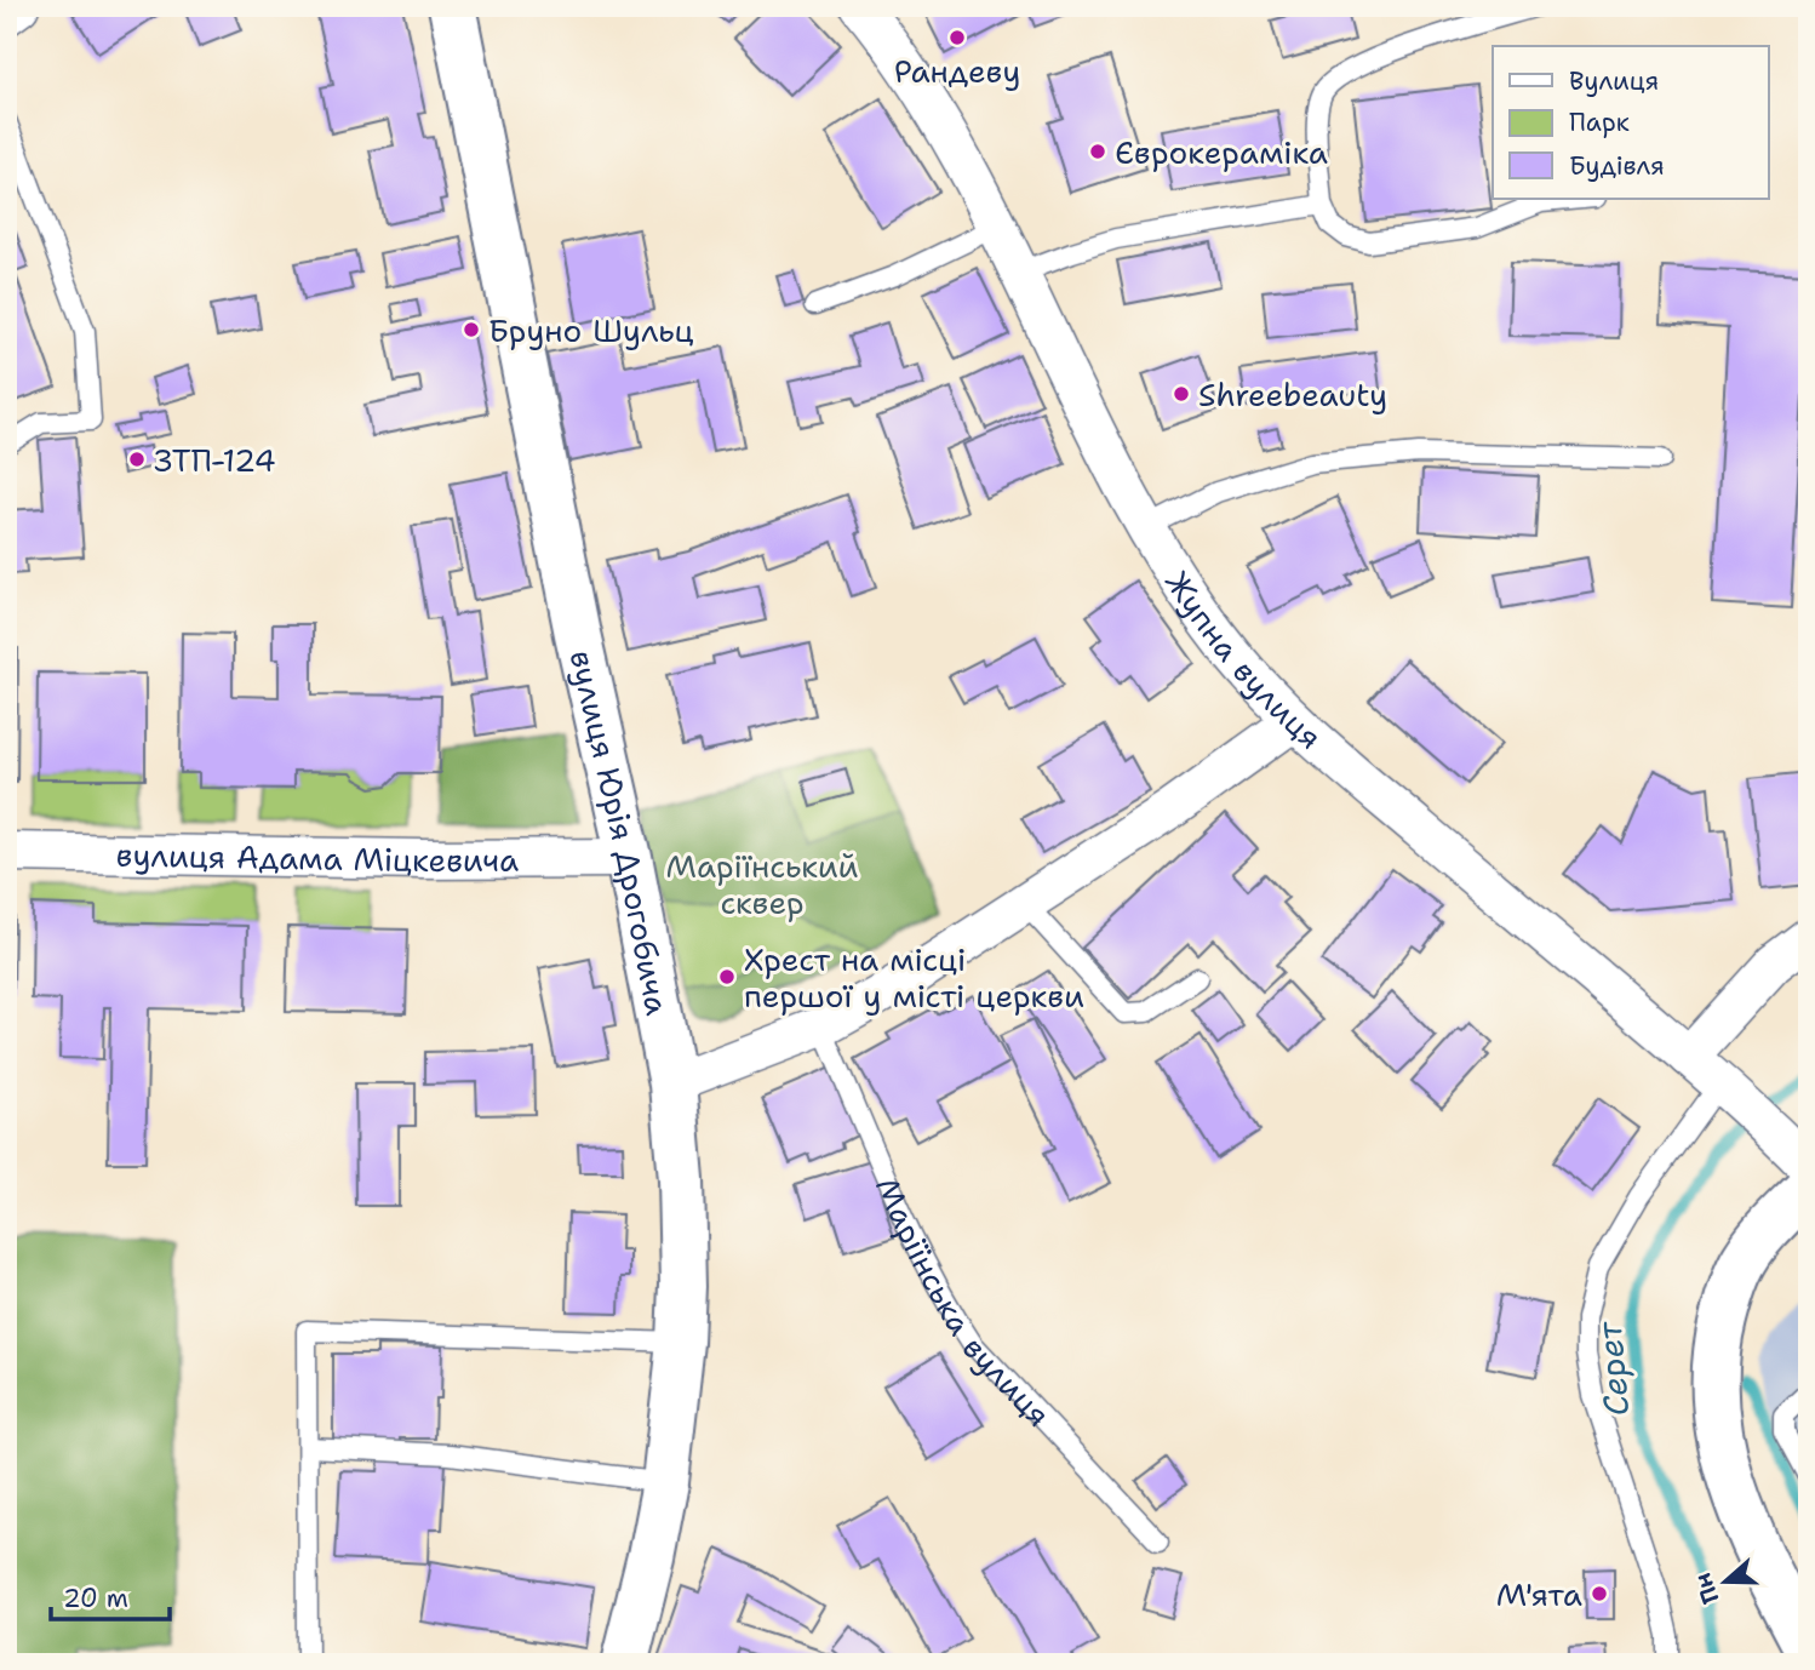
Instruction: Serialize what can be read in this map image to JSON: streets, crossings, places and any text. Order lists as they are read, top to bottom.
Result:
{
  "streets": {
    "street": ["Жупна вулиця", "вулиця Юрія Дрогобича", "вулиця Адама Міцкевича"],
    "lane": ["Маріїнська вулиця"]
  },
  "crossings": [
    ["вулиця Юрія Дрогобича", "вулиця Адама Міцкевича"]
  ],
  "water": ["Серет"],
  "parks": ["Маріїнський сквер"],
  "places": [
    "Рандеву",
    "Єврокераміка",
    "Бруно Шульц",
    "Shreebeauty",
    "ЗТП-124",
    "Хрест на місці першої у місті церкви",
    "М'ята"
  ],
  "legend": ["Вулиця", "Парк", "Будівля"],
  "scale_bar": "20 m",
  "north": "left"
}
